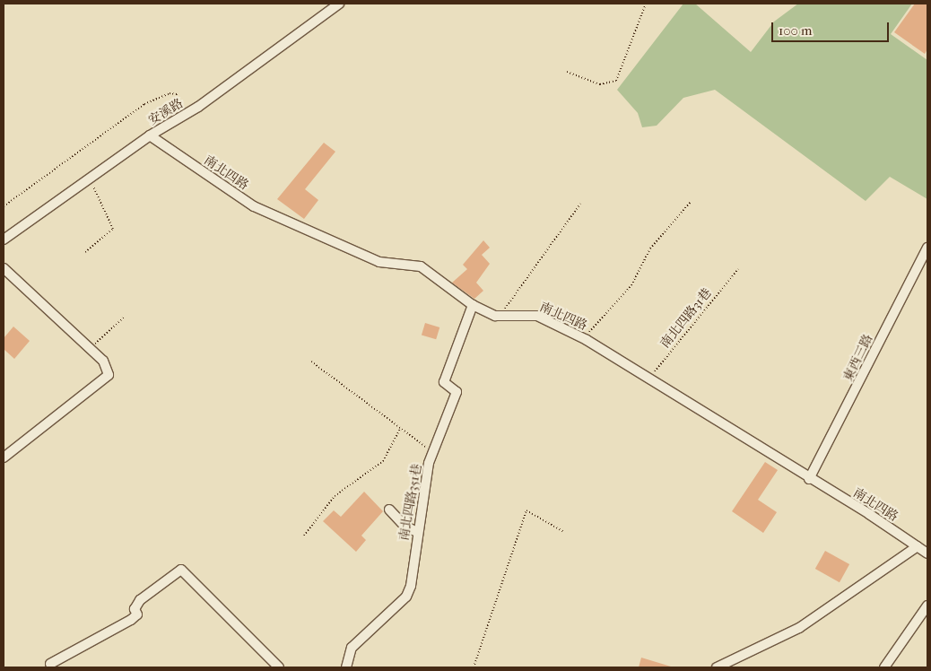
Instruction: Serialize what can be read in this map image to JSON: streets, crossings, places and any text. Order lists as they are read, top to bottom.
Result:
{
  "streets": {
    "street": [
      "安溪路",
      "南北四路",
      "東西三路",
      "南北四路351巷"
    ],
    "path": ["南北四路31巷"]
  },
  "crossings": [
    ["安溪路", "南北四路"],
    ["南北四路", "南北四路31巷"],
    ["南北四路", "東西三路"],
    ["南北四路", "南北四路351巷"]
  ],
  "scale_bar": "100 m"
}
